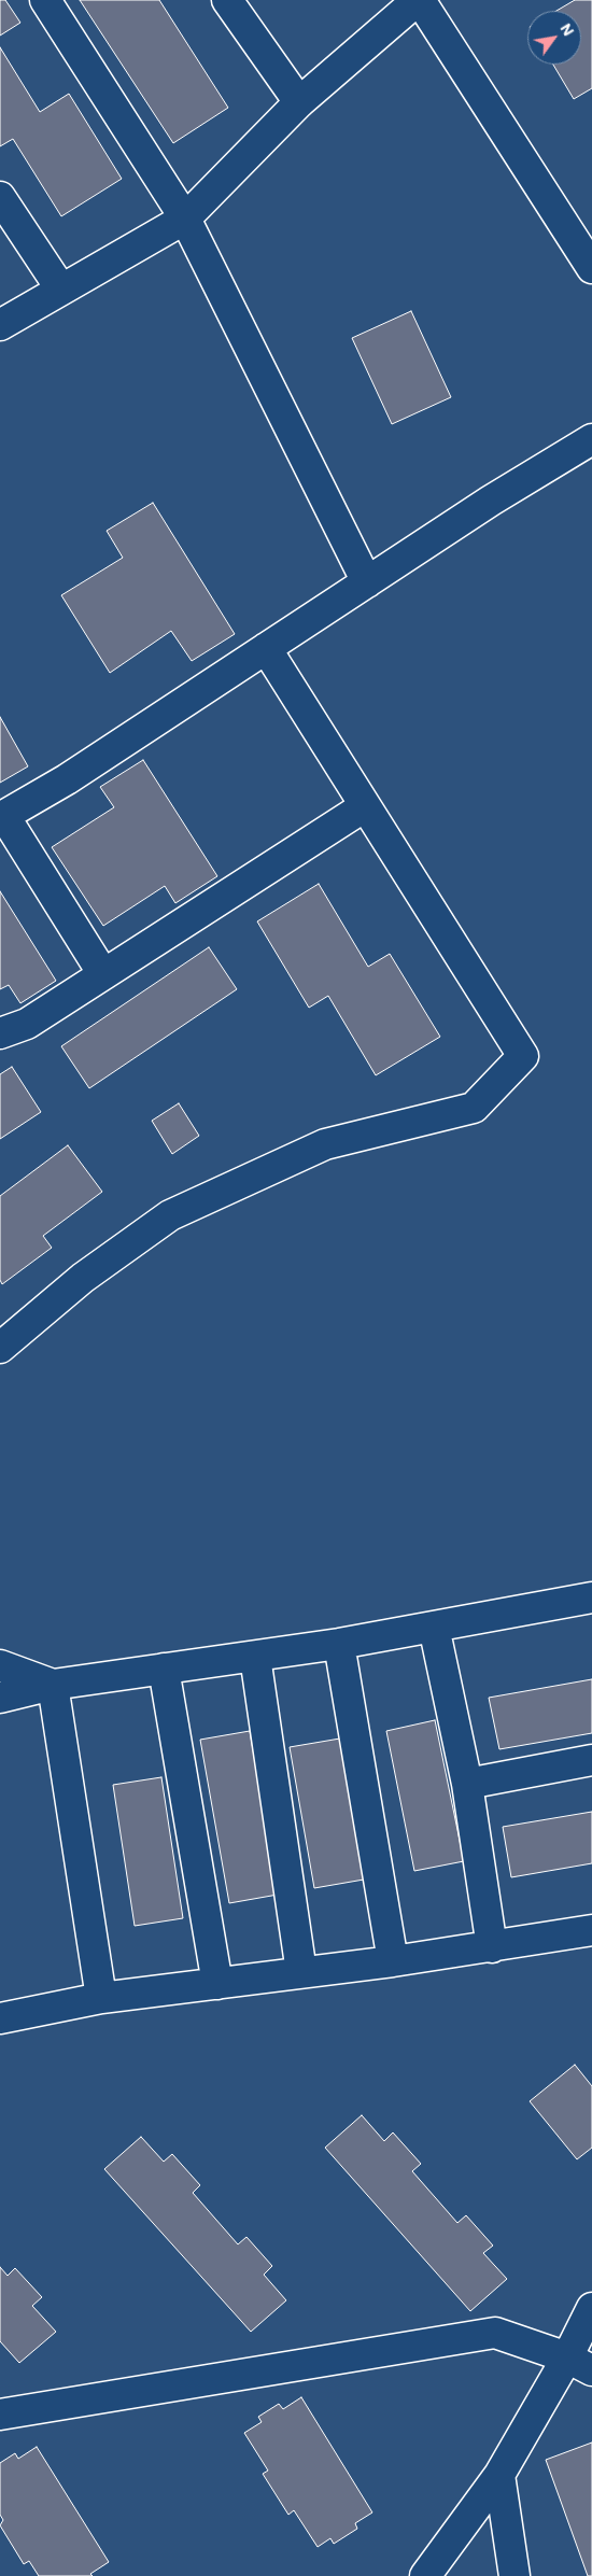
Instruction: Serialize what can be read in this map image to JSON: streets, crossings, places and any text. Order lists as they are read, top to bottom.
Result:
{
  "north": "top right"
}
